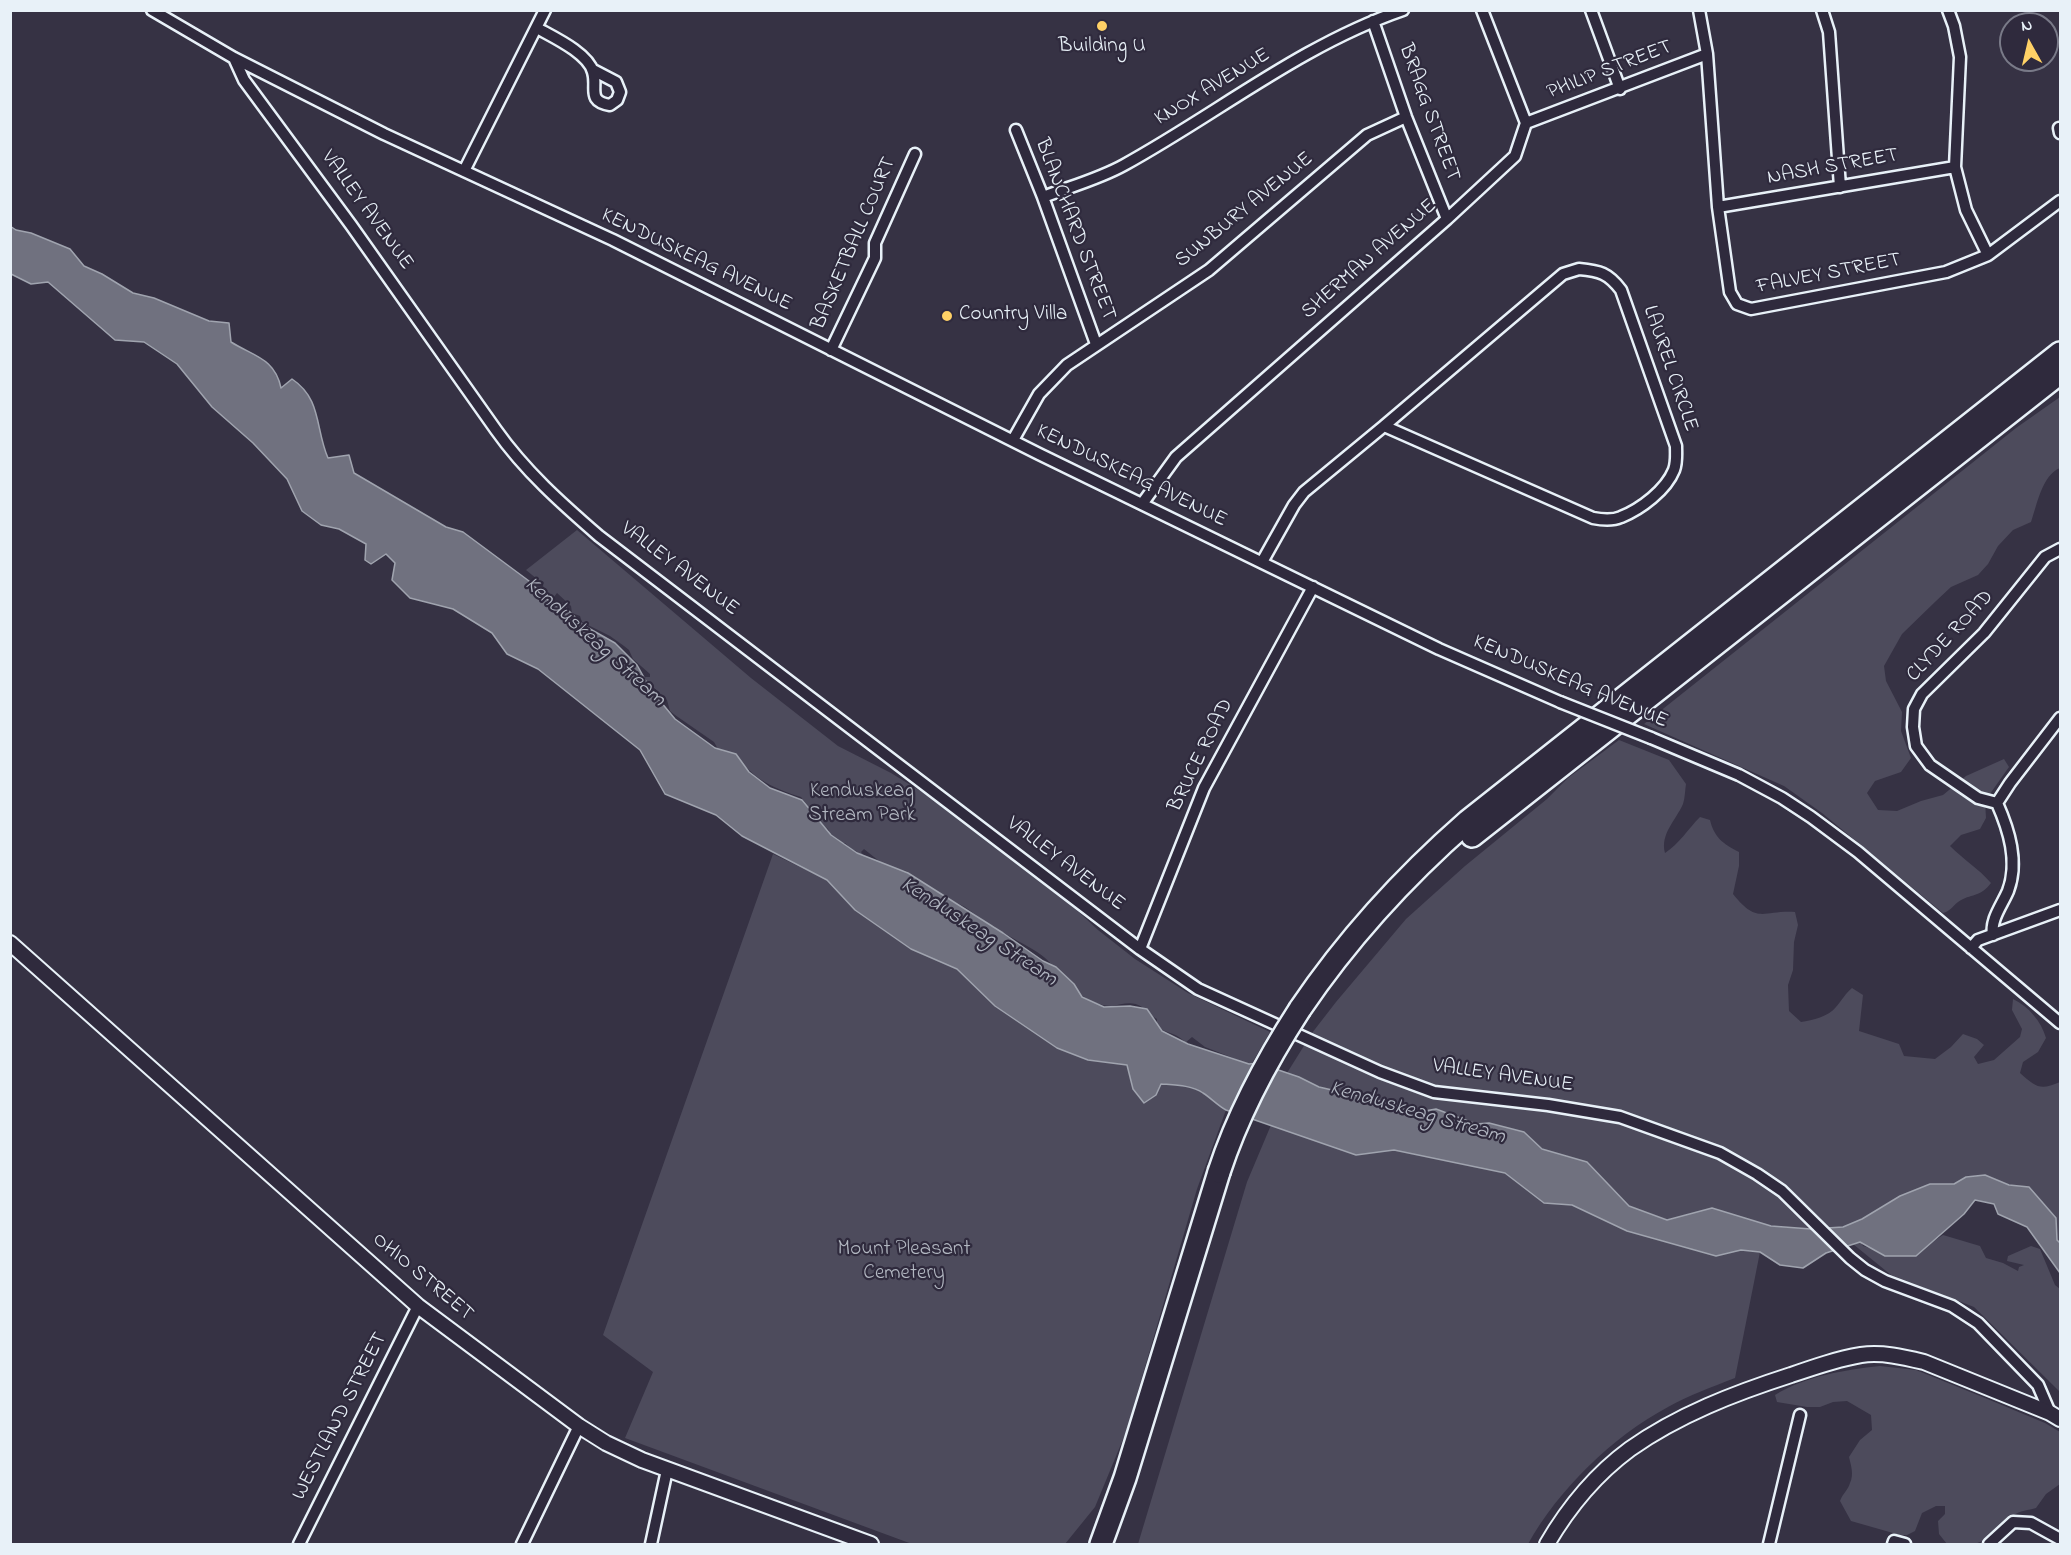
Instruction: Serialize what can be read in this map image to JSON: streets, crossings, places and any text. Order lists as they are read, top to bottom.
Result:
{
  "streets": {
    "street": [
      "PHILIP STREET",
      "KNOX AVENUE",
      "BRAGG STREET",
      "NASH STREET",
      "VALLEY AVENUE",
      "SUNBURY AVENUE",
      "BLANCHARD STREET",
      "BASKETBALL COURT",
      "SHERMAN AVENUE",
      "KENDUSKEAG AVENUE",
      "FALVEY STREET",
      "LAUREL CIRCLE",
      "CLYDE ROAD",
      "BRUCE ROAD",
      "OHIO STREET",
      "WESTLAND STREET"
    ]
  },
  "crossings": [
    ["PHILIP STREET", "SHERMAN AVENUE"],
    ["PHILIP STREET", "FALVEY STREET"],
    ["KNOX AVENUE", "BRAGG STREET"],
    ["KNOX AVENUE", "BLANCHARD STREET"],
    ["BRAGG STREET", "SUNBURY AVENUE"],
    ["BRAGG STREET", "SHERMAN AVENUE"],
    ["NASH STREET", "FALVEY STREET"],
    ["VALLEY AVENUE", "KENDUSKEAG AVENUE"],
    ["VALLEY AVENUE", "BRUCE ROAD"],
    ["SUNBURY AVENUE", "BLANCHARD STREET"],
    ["SUNBURY AVENUE", "KENDUSKEAG AVENUE"],
    ["BASKETBALL COURT", "KENDUSKEAG AVENUE"],
    ["SHERMAN AVENUE", "KENDUSKEAG AVENUE"],
    ["KENDUSKEAG AVENUE", "LAUREL CIRCLE"],
    ["KENDUSKEAG AVENUE", "BRUCE ROAD"],
    ["OHIO STREET", "WESTLAND STREET"]
  ],
  "water": ["Kenduskeag Stream"],
  "parks": ["Kenduskeag Stream Park", "Mount Pleasant Cemetery"],
  "places": ["Building U", "Country Villa"],
  "north": "top"
}
